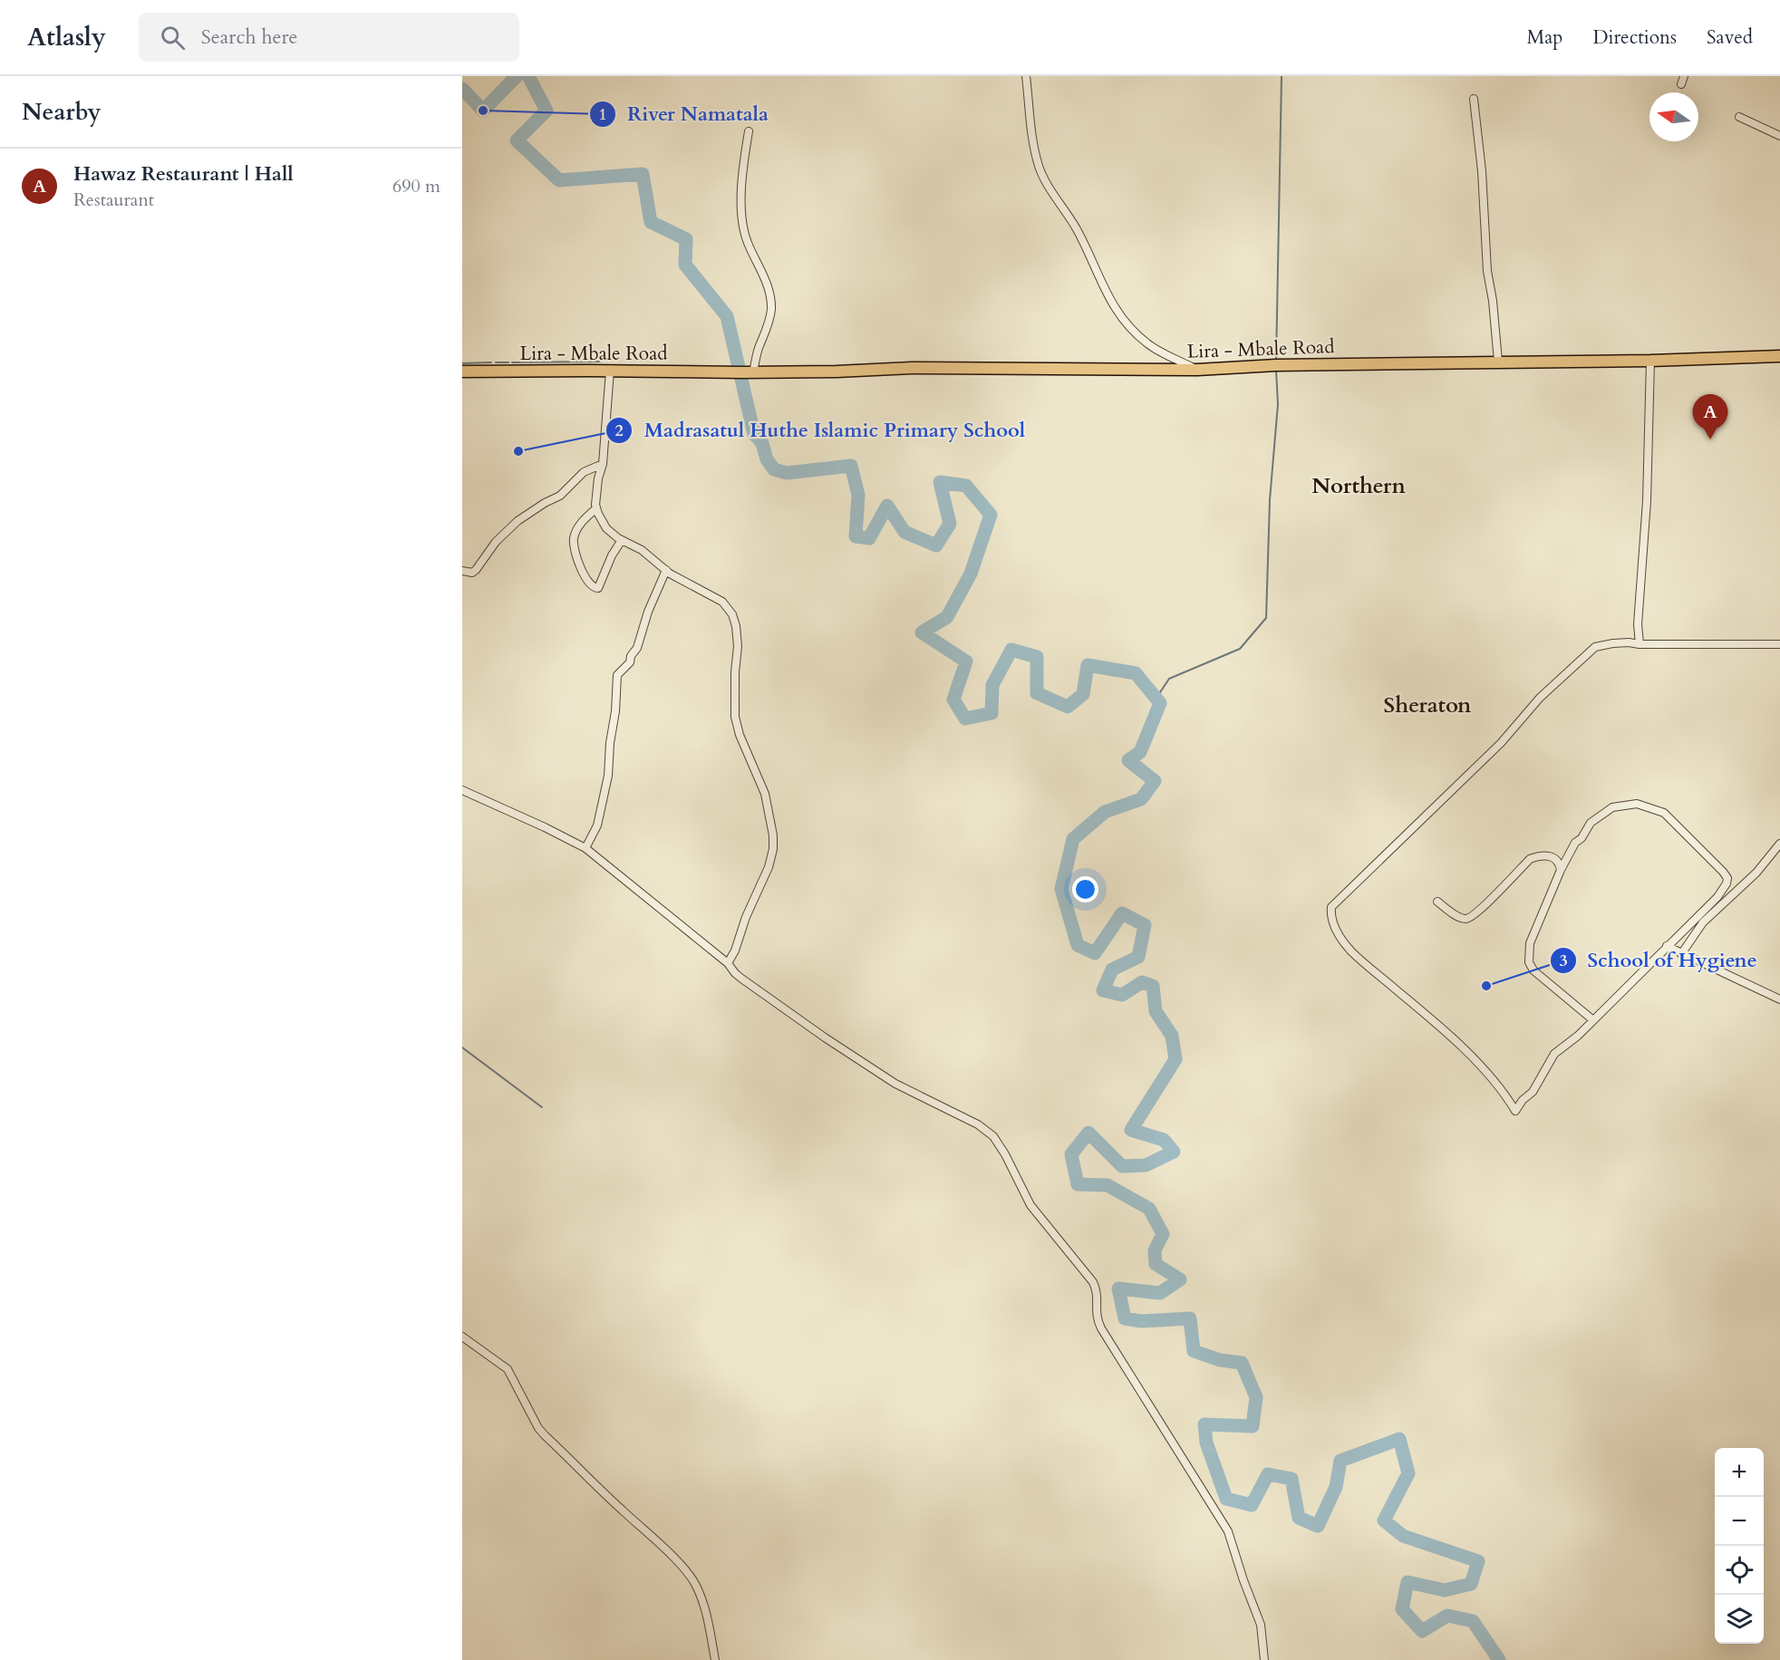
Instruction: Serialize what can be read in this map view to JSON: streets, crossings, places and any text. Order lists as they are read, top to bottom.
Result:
{
  "streets": {
    "main road": ["Lira - Mbale Road"]
  },
  "districts": ["Northern", "Sheraton"],
  "places": ["River Namatala", "Madrasatul Huthe Islamic Primary School", "School of Hygiene"],
  "north": "left",
  "page": {
    "header": "Atlasly",
    "search": "Search here",
    "nav": ["Map", "Directions", "Saved"],
    "heading": "Nearby",
    "list": [
      {
        "mark": "A",
        "name": "Hawaz Restaurant | Hall",
        "note": "Restaurant",
        "value": "690 m"
      }
    ],
    "pins": "A",
    "map_buttons": ["+", "−"]
  }
}
